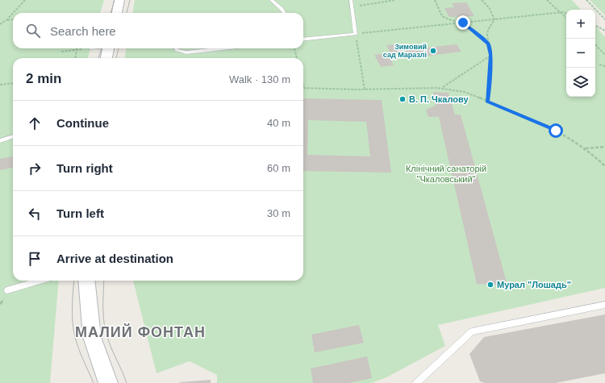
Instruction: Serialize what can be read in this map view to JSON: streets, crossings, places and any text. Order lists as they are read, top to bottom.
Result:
{
  "districts": ["МАЛИЙ ФОНТАН"],
  "parks": ["Клінічний санаторій \"Чкаловський\""],
  "places": ["Зимовий сад Маразлі", "В. П. Чкалову", "Мурал \"Лошадь\""],
  "page": {
    "map_buttons": ["+", "−"],
    "search": "Search here",
    "heading": ["2 min", "Walk · 130 m"],
    "list": [
      ["Continue", "40 m"],
      ["Turn right", "60 m"],
      ["Turn left", "30 m"],
      "Arrive at destination"
    ]
  }
}
